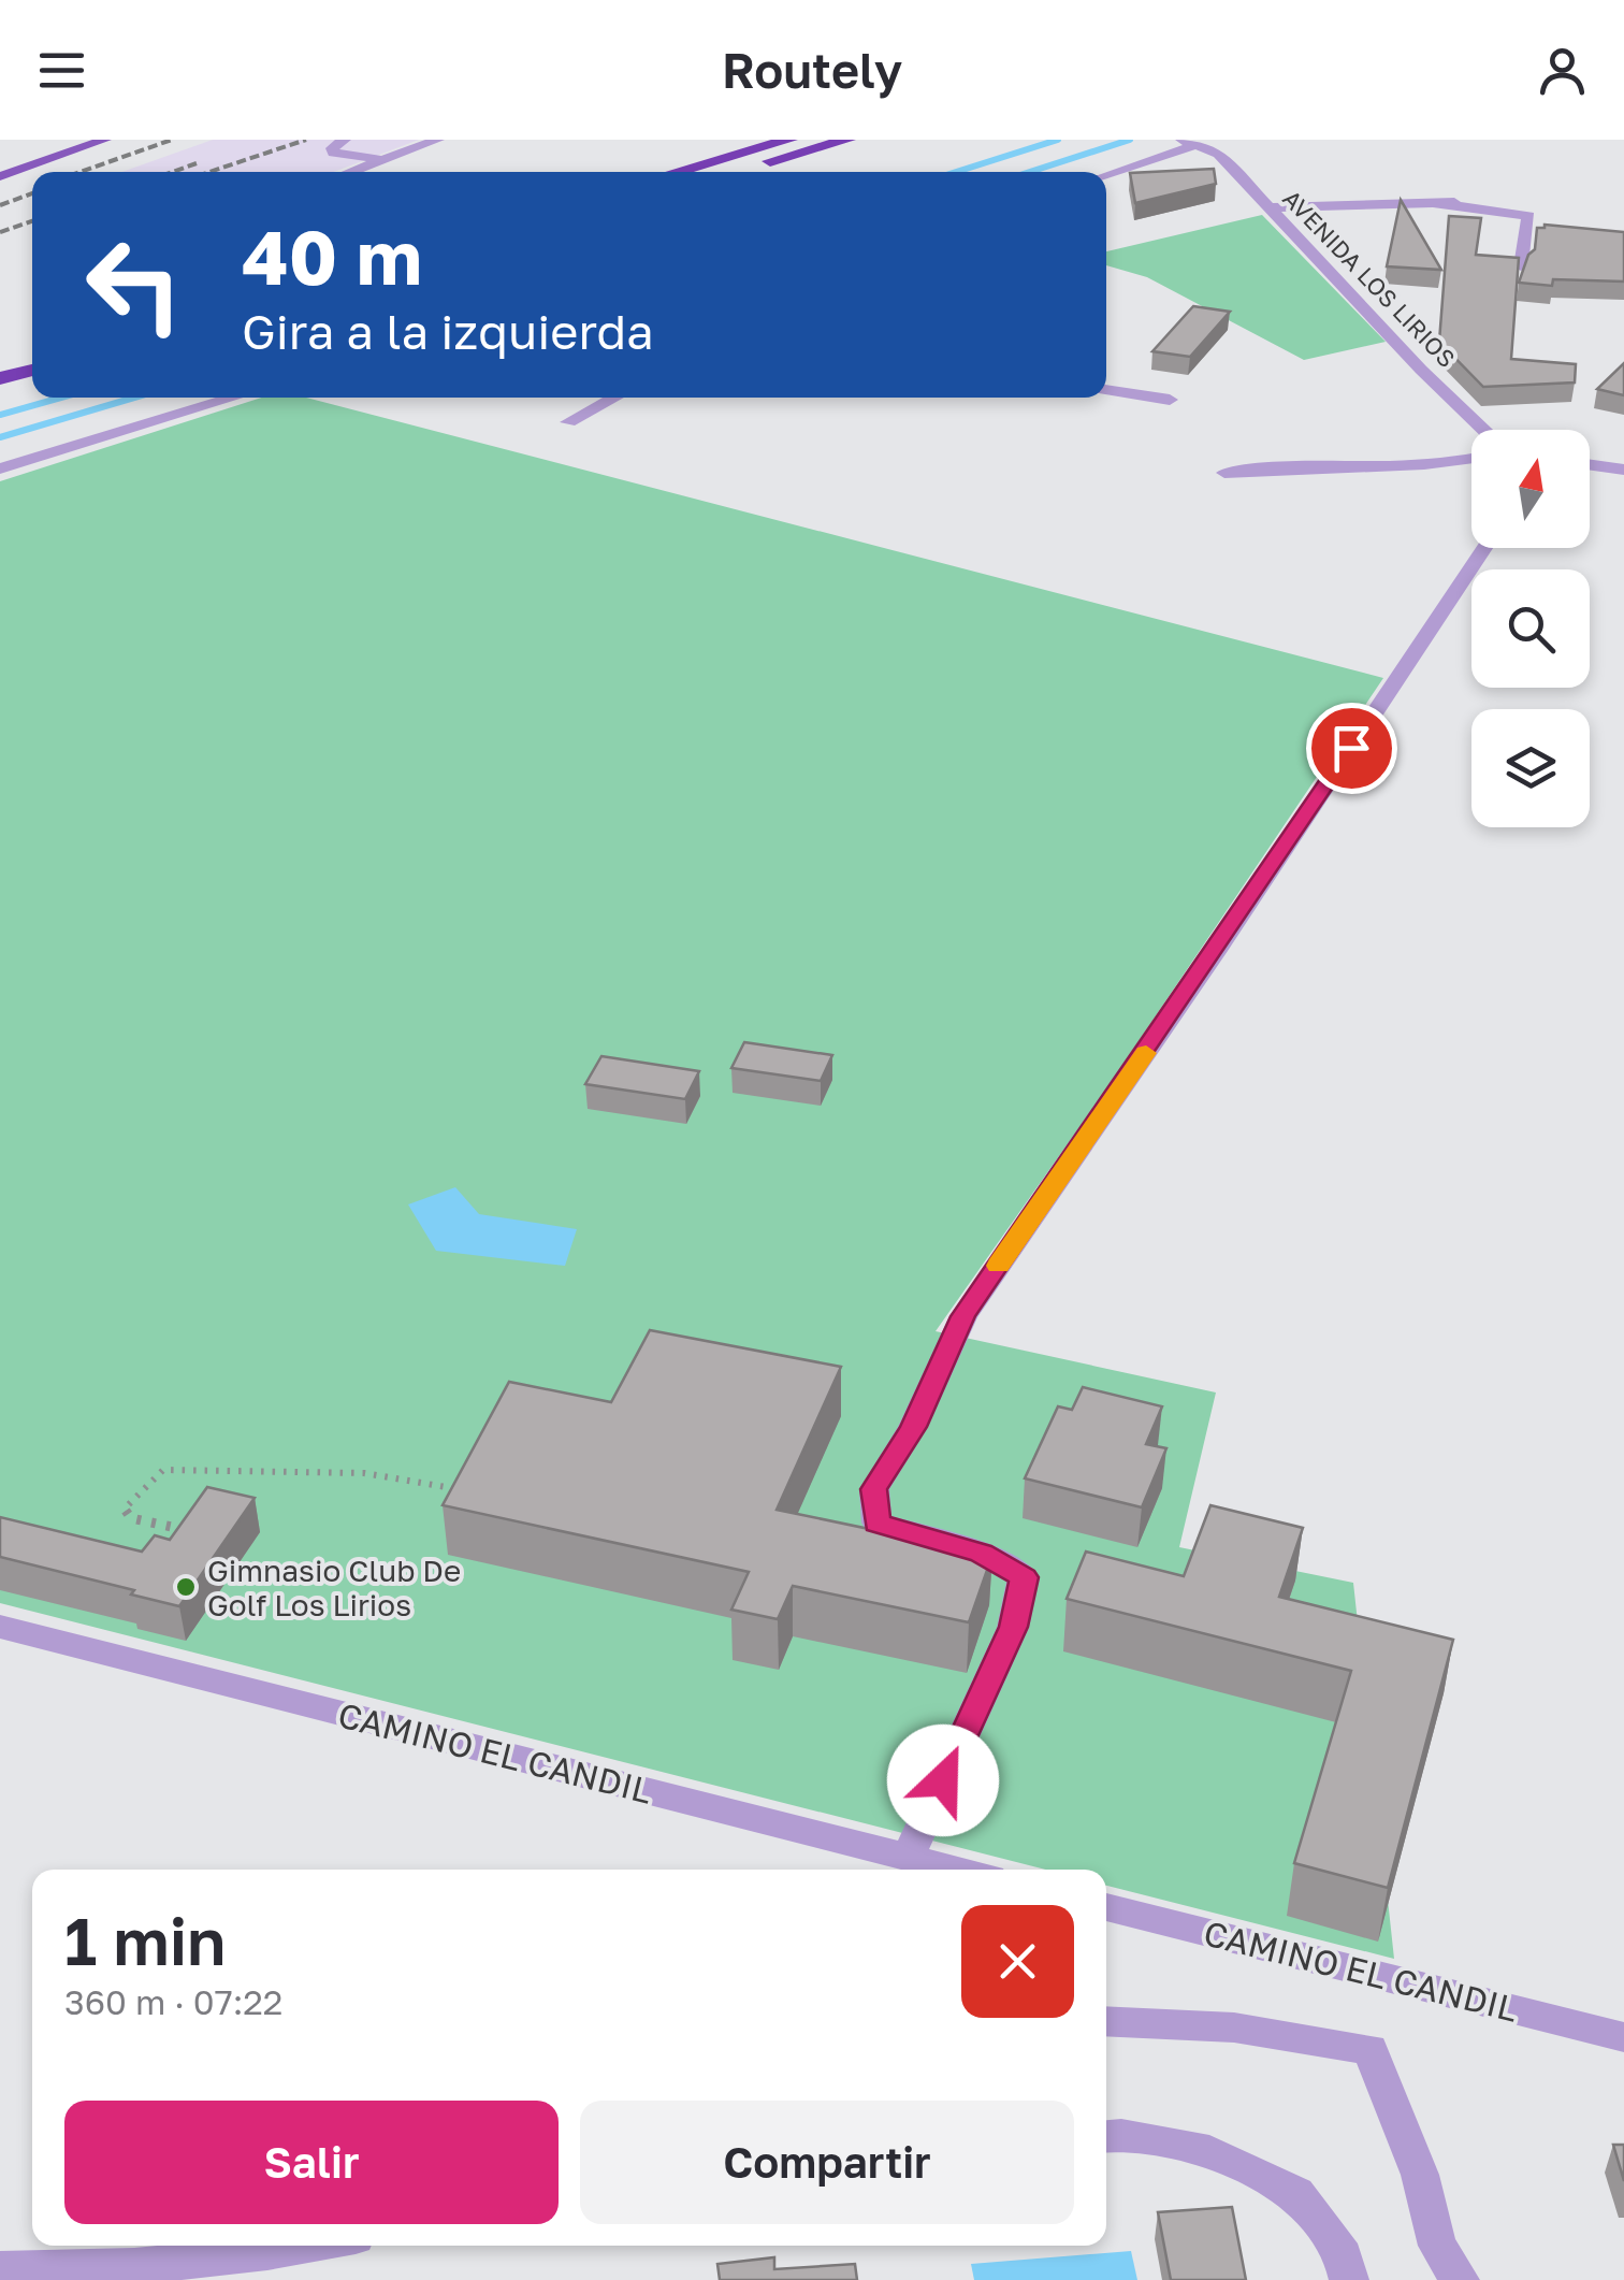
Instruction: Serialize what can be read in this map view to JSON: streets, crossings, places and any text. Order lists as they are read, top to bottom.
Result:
{
  "streets": {
    "street": ["AVENIDA LOS LIRIOS", "CAMINO EL CANDIL"]
  },
  "places": ["Gimnasio Club De Golf Los Lirios"],
  "north": "top",
  "page": {
    "header": "Routely",
    "turn": ["40 m", "Gira a la izquierda"],
    "heading": ["1 min", "360 m · 07:22"],
    "buttons": ["Salir", "Compartir"]
  }
}
